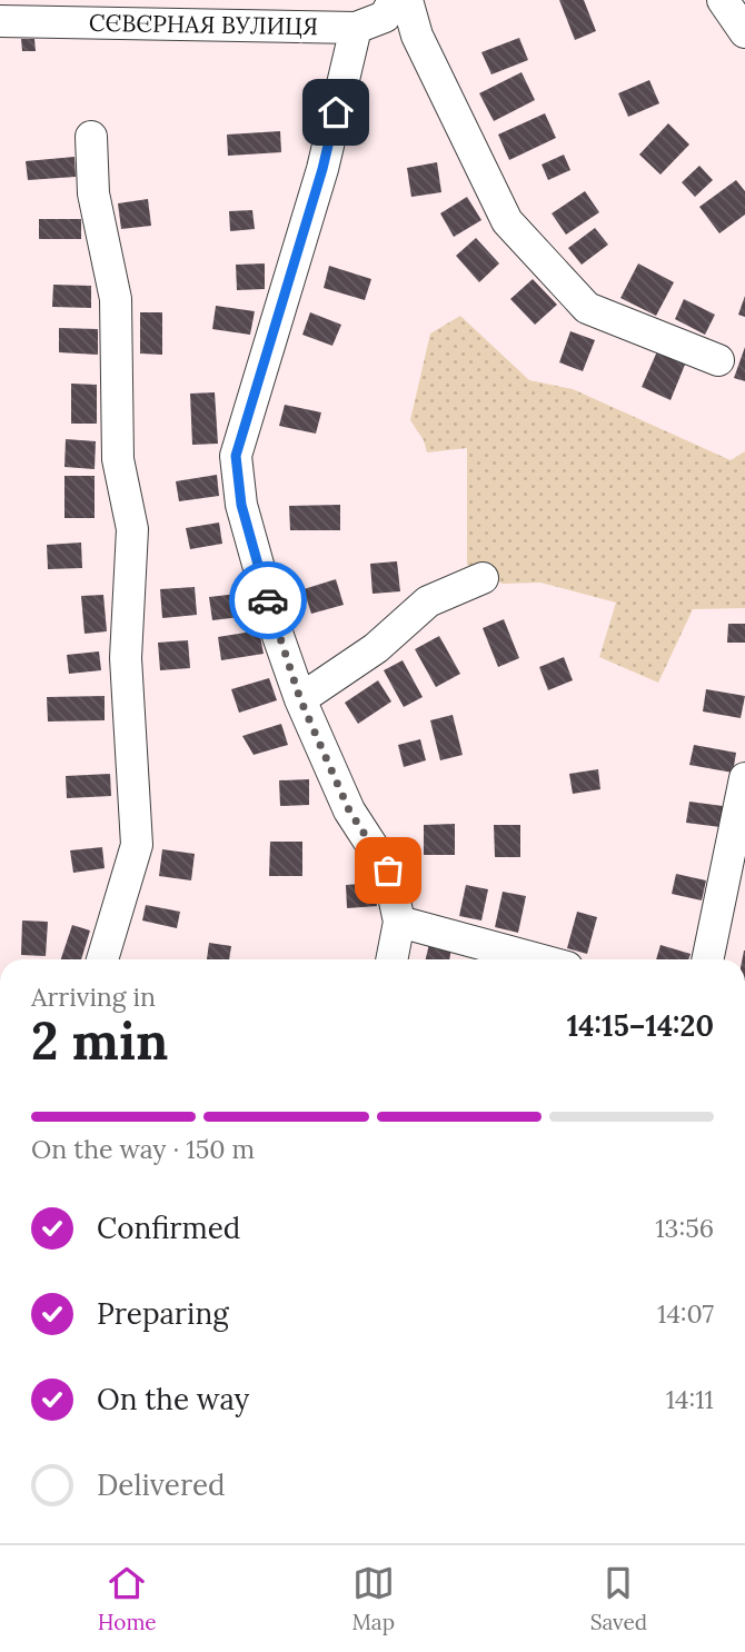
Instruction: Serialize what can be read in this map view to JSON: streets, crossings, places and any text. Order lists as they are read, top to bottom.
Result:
{
  "streets": {
    "street": ["СЄВЄРНАЯ ВУЛИЦЯ"]
  },
  "page": {
    "heading": ["2 min", "Arriving in", "14:15–14:20"],
    "bar": "On the way · 150 m",
    "list": [
      ["Confirmed", "13:56"],
      ["Preparing", "14:07"],
      ["On the way", "14:11"],
      "Delivered"
    ],
    "tabs": ["Home", "Map", "Saved"]
  }
}
